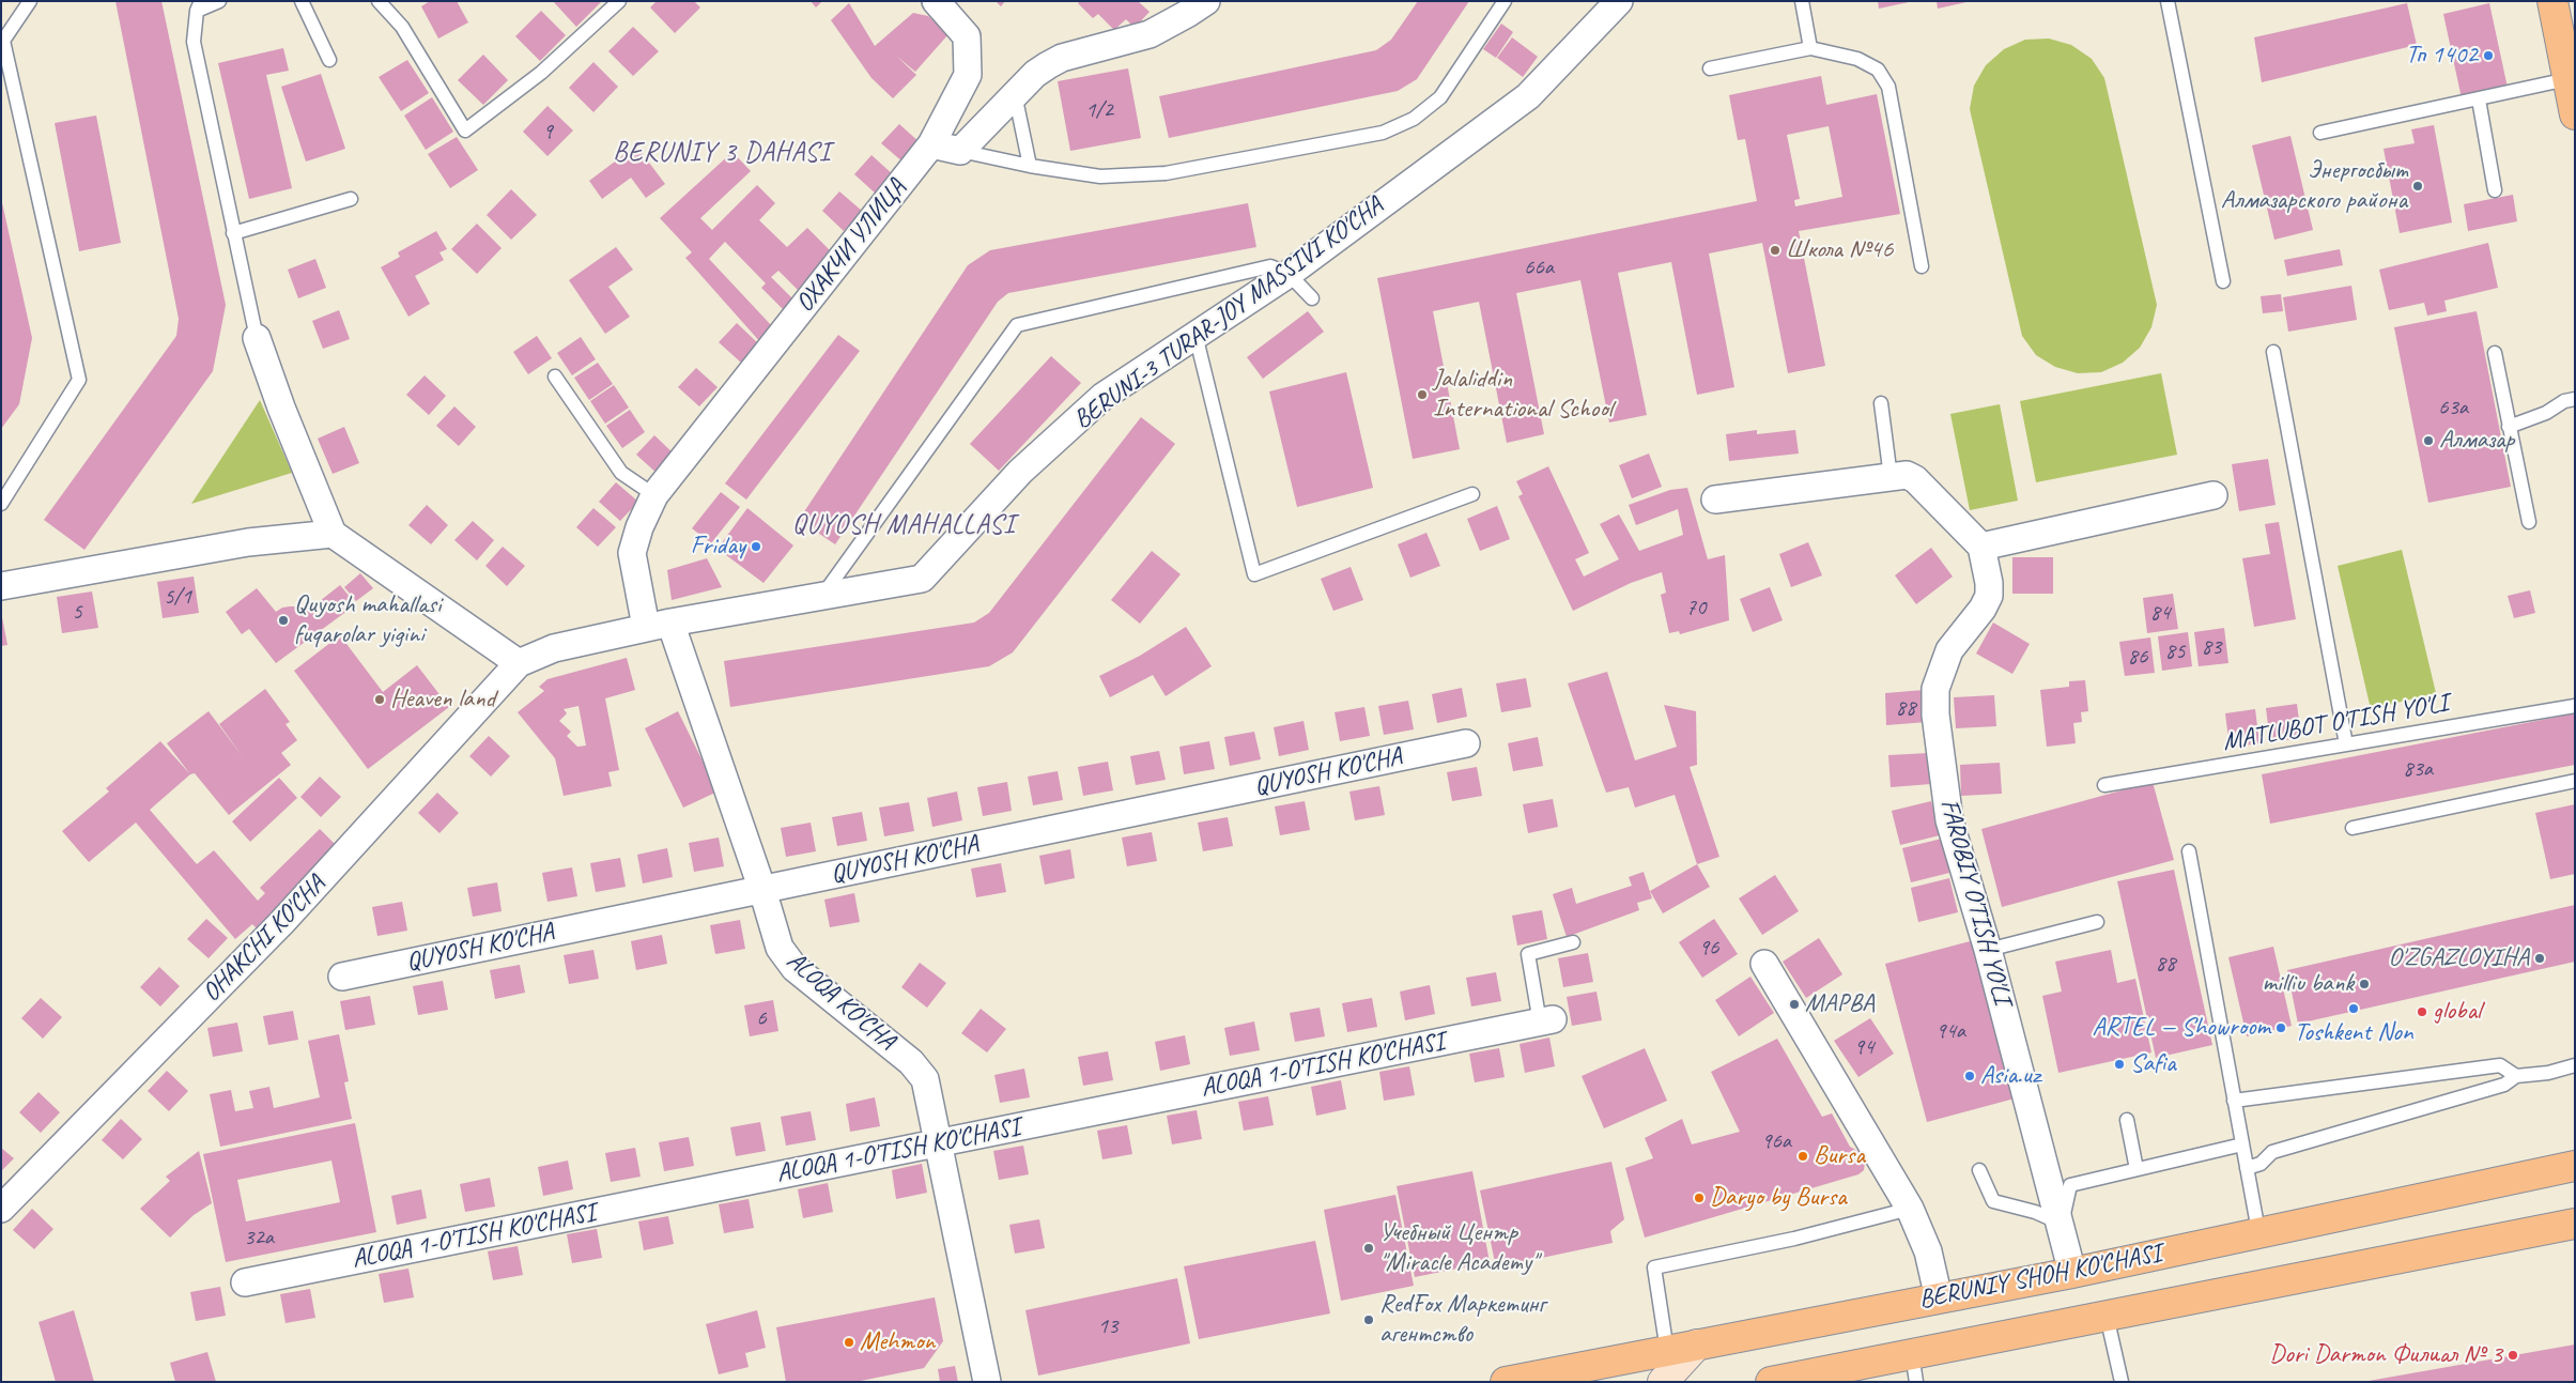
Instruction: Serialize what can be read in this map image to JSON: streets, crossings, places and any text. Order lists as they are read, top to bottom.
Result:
{
  "streets": {
    "main road": ["BERUNIY SHOH KO'CHASI"],
    "street": [
      "ОХАКЧИ УЛИЦА",
      "BERUNI-3 TURAR-JOY MASSIVI KO'CHA",
      "QUYOSH KO'CHA",
      "FAROBIY O'TISH YO'LI",
      "OHAKCHI KO'CHA",
      "ALOQA KO'CHA",
      "ALOQA 1-O'TISH KO'CHASI"
    ],
    "lane": ["MATLUBOT O'TISH YO'LI"]
  },
  "crossings": [
    ["ОХАКЧИ УЛИЦА", "BERUNI-3 TURAR-JOY MASSIVI KO'CHA"],
    ["ОХАКЧИ УЛИЦА", "ALOQA KO'CHA"],
    ["BERUNI-3 TURAR-JOY MASSIVI KO'CHA", "ALOQA KO'CHA"],
    ["QUYOSH KO'CHA", "ALOQA KO'CHA"],
    ["FAROBIY O'TISH YO'LI", "BERUNIY SHOH KO'CHASI"],
    ["ALOQA KO'CHA", "ALOQA 1-O'TISH KO'CHASI"]
  ],
  "districts": ["BERUNIY 3 DAHASI", "QUYOSH MAHALLASI"],
  "places": [
    "Тп 1402",
    "Энергосбыт Алмазарского района",
    "Школа №46",
    "Jalaliddin International School",
    "Алмазар",
    "Friday",
    "Quyosh mahallasi fuqarolar yigini",
    "Heaven land",
    "O'ZGAZLOYIHA",
    "milliu bank",
    "МАРВА",
    "Toshkent Non",
    "global",
    "ARTEL — Showroom",
    "Safia",
    "Asia.uz",
    "Bursa",
    "Daryo by Bursa",
    "Учебный Центр \"Miracle Academy\"",
    "RedFox Маркетинг агентство",
    "Mehmon",
    "Dori Darmon Филиал № 3"
  ],
  "house_numbers": [
    "1/2",
    "9",
    "66a",
    "63a",
    "5/1",
    "70",
    "5",
    "84",
    "83",
    "85",
    "86",
    "88",
    "83a",
    "96",
    "88",
    "6",
    "94a",
    "94",
    "96a",
    "32a",
    "13"
  ]
}
